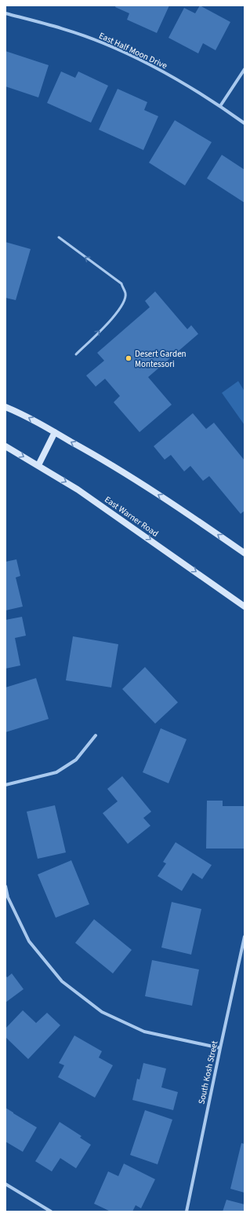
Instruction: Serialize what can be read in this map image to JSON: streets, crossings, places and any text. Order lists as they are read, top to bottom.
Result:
{
  "streets": {
    "main road": ["East Warner Road"],
    "street": ["East Half Moon Drive", "South Kosh Street"]
  },
  "places": ["Desert Garden Montessori"]
}
